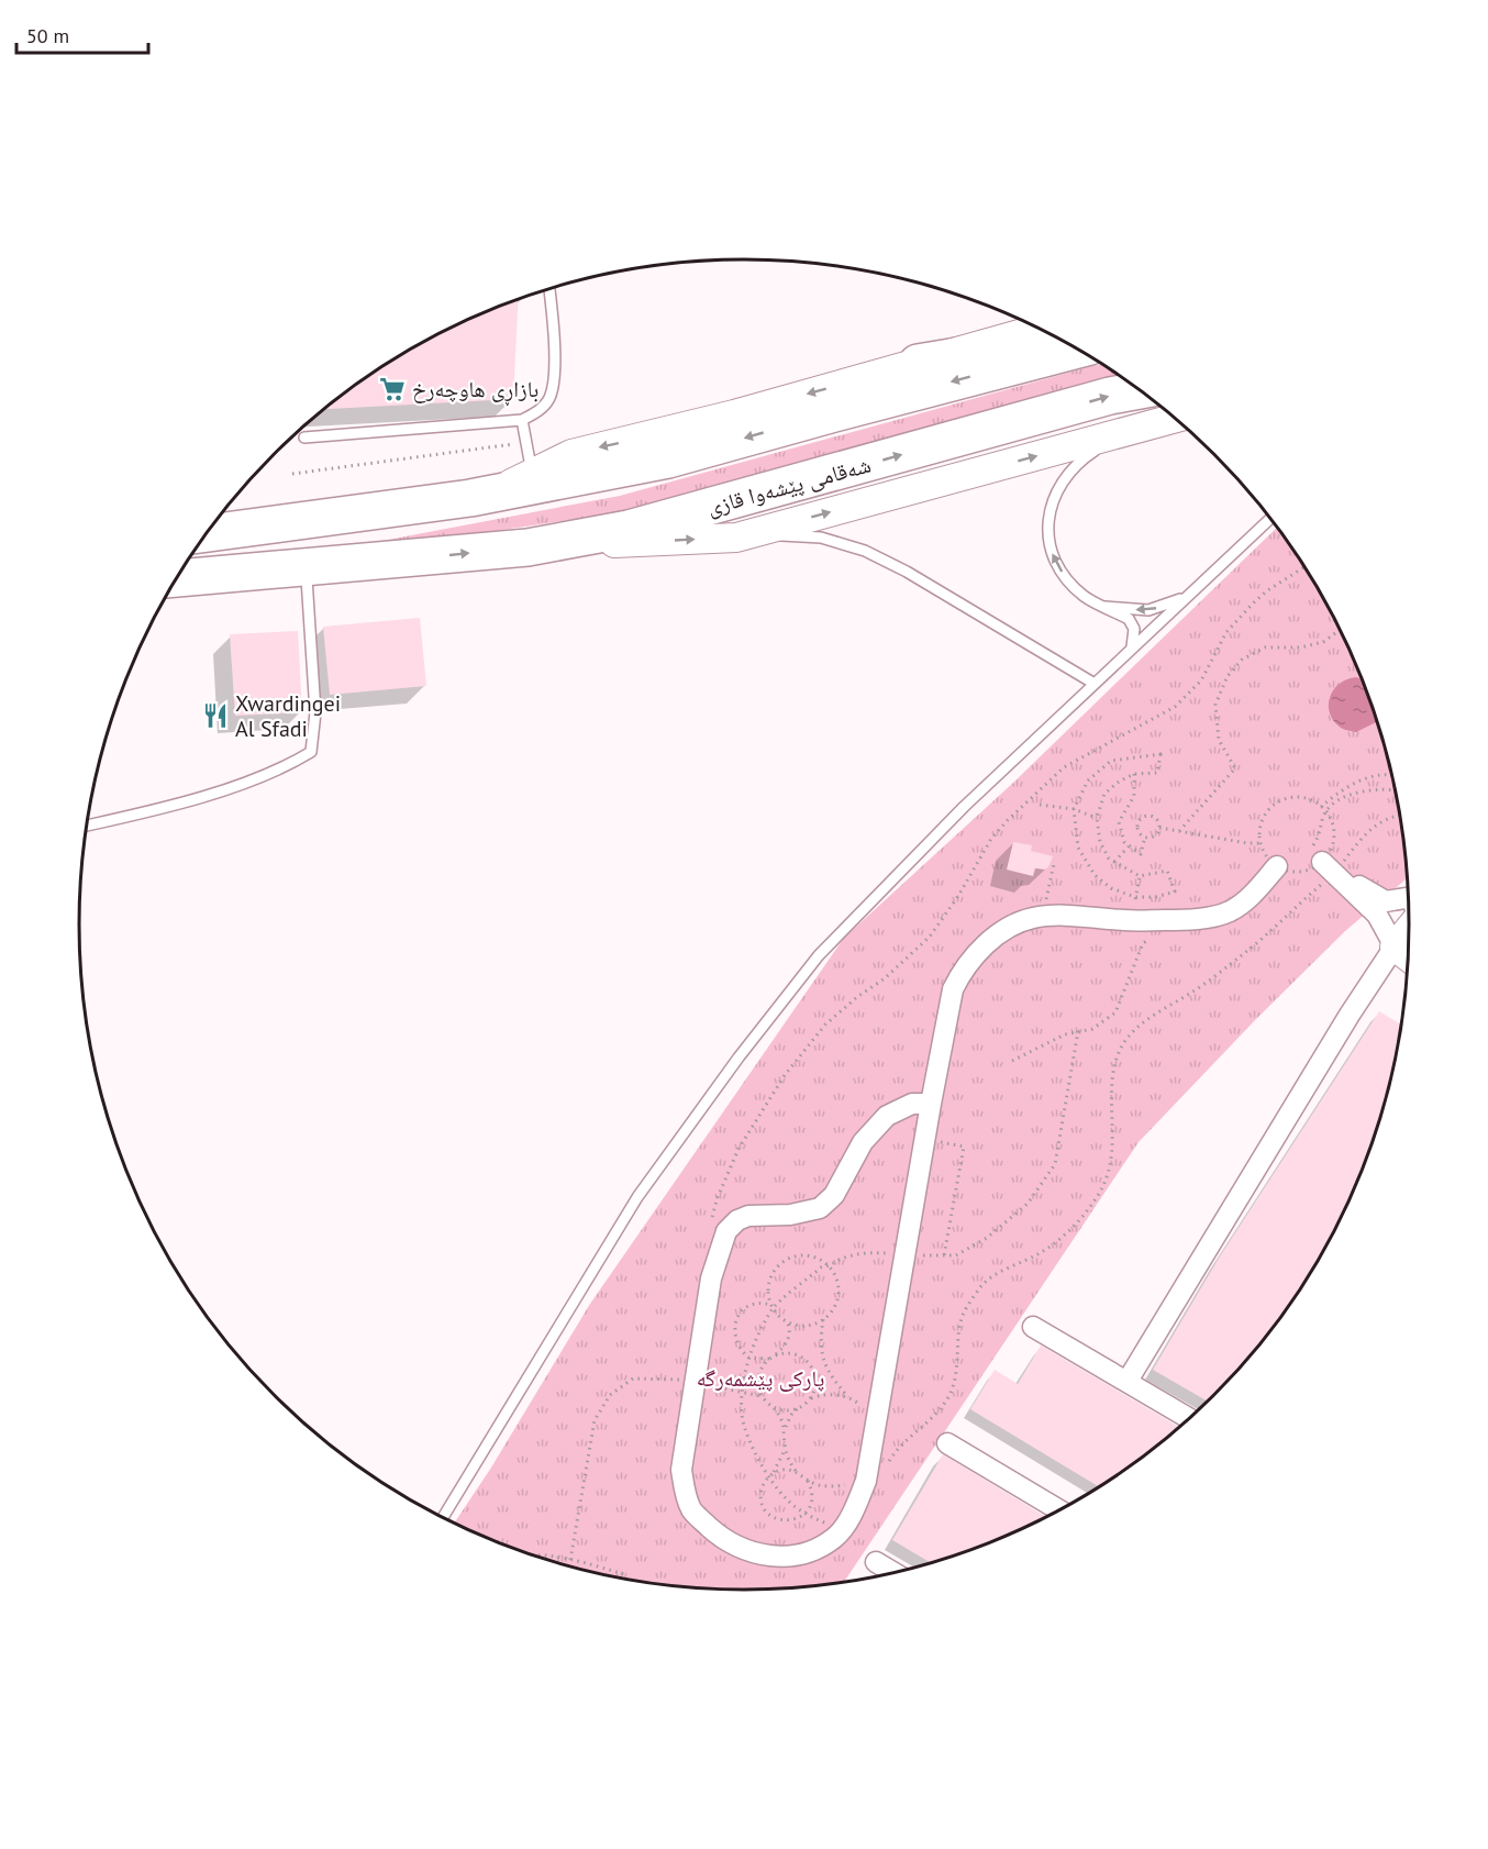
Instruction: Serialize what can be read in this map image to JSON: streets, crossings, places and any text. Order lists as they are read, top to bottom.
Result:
{
  "streets": {
    "highway": ["شەقامی پێشەوا قازی"]
  },
  "parks": ["پارکی پێشمەرگە"],
  "places": {
    "supermarket": ["بازاڕی هاوچەرخ"],
    "restaurant": ["Xwardingei Al Sfadi"]
  },
  "scale_bar": "50 m"
}
